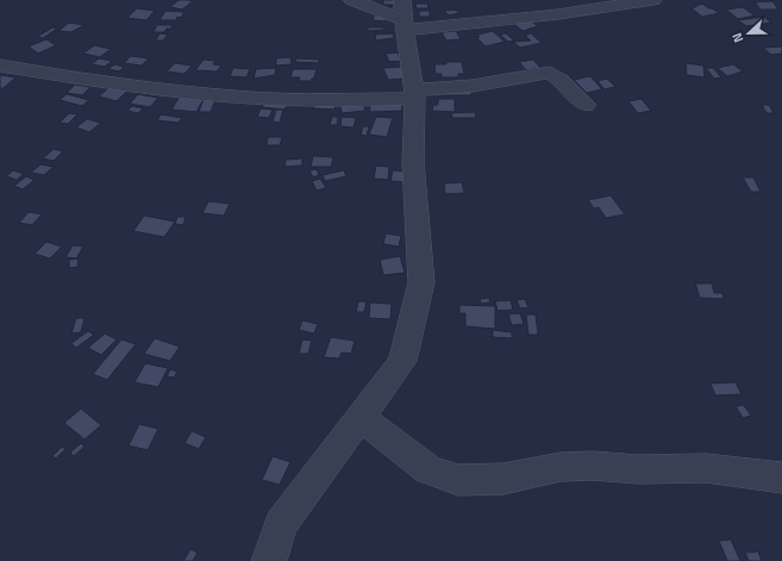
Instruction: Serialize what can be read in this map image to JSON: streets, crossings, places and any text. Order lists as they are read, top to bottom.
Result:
{
  "north": "left"
}
